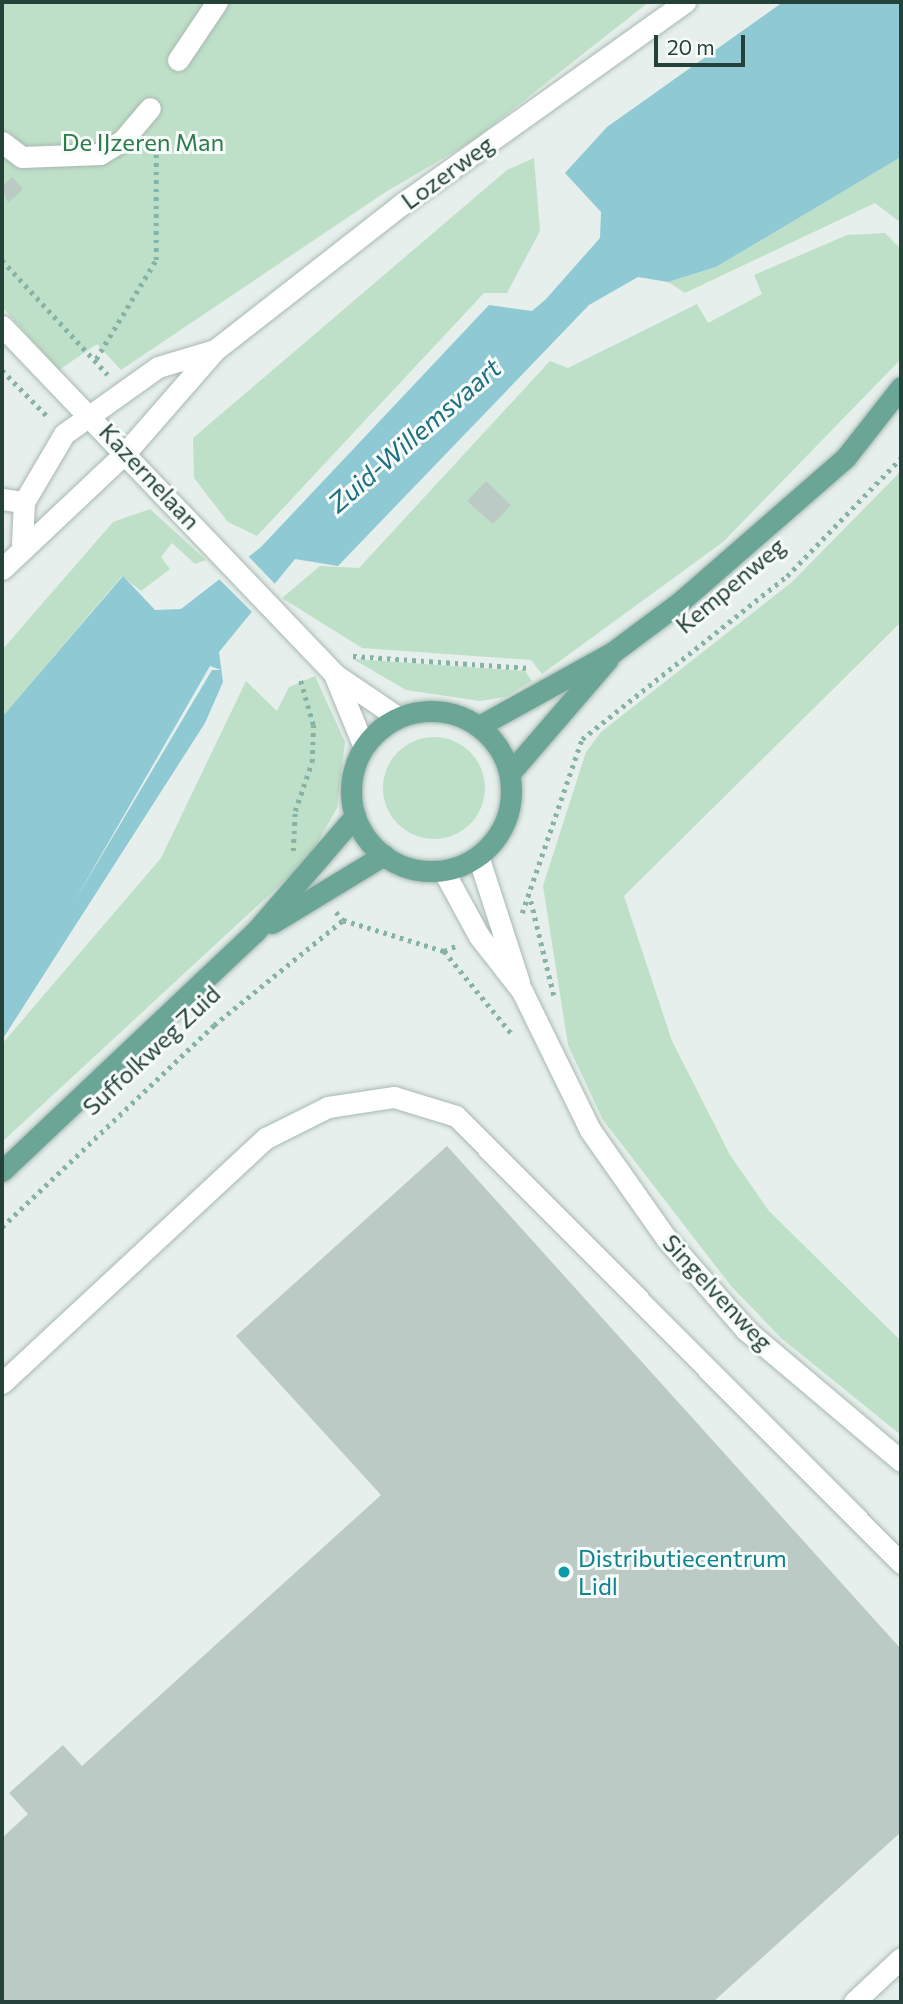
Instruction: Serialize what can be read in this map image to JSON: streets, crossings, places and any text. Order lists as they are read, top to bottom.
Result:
{
  "streets": {
    "main road": ["Kempenweg", "Suffolkweg Zuid"],
    "street": ["Lozerweg", "Kazernelaan", "Singelvenweg"]
  },
  "crossings": [
    ["Lozerweg", "Kazernelaan"],
    ["Kazernelaan", "Kempenweg"],
    ["Kazernelaan", "Suffolkweg Zuid"],
    ["Kazernelaan", "Singelvenweg"],
    ["Kempenweg", "Suffolkweg Zuid"],
    ["Kempenweg", "Singelvenweg"],
    ["Suffolkweg Zuid", "Singelvenweg"]
  ],
  "water": ["Zuid-Willemsvaart"],
  "parks": ["De IJzeren Man"],
  "places": ["Distributiecentrum Lidl"],
  "scale_bar": "20 m"
}
